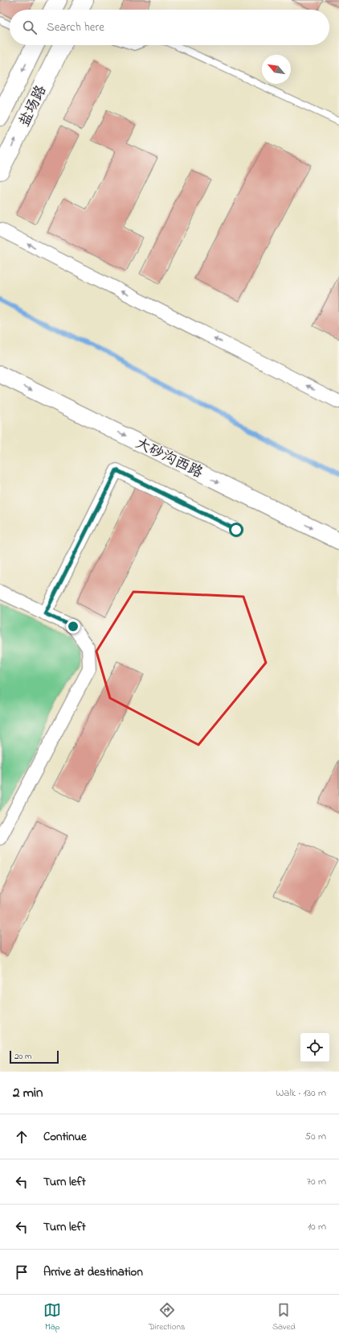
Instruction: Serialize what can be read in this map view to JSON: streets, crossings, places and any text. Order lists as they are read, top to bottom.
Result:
{
  "streets": {
    "main road": ["盐场路"],
    "street": ["大砂沟西路"]
  },
  "scale_bar": "20 m",
  "north": "top left",
  "page": {
    "search": "Search here",
    "scale": "20 m",
    "heading": ["2 min", "Walk · 130 m"],
    "list": [
      ["Continue", "50 m"],
      ["Turn left", "70 m"],
      ["Turn left", "10 m"],
      "Arrive at destination"
    ],
    "nav": ["Map", "Directions", "Saved"]
  }
}
